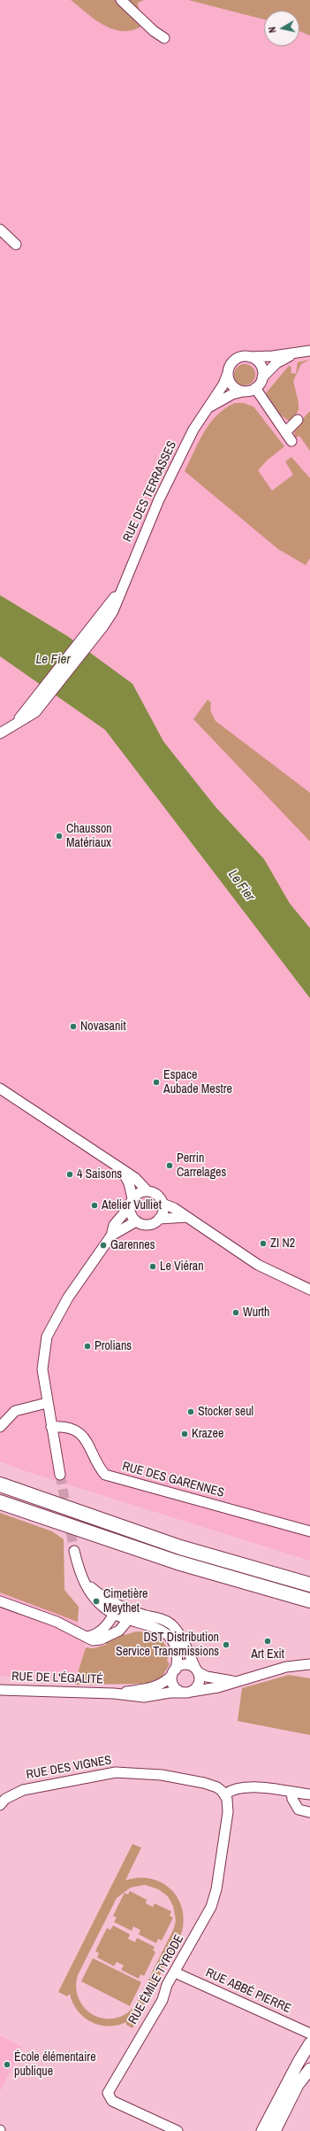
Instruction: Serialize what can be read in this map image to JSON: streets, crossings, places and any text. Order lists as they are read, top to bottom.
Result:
{
  "streets": {
    "street": [
      "RUE DES TERRASSES",
      "RUE DES GARENNES",
      "RUE DE L'ÉGALITÉ",
      "RUE DES VIGNES",
      "RUE ÉMILE TYRODE",
      "RUE ABBÉ PIERRE"
    ]
  },
  "crossings": [
    ["RUE DES VIGNES", "RUE ÉMILE TYRODE"],
    ["RUE ÉMILE TYRODE", "RUE ABBÉ PIERRE"]
  ],
  "water": ["Le Fier"],
  "places": [
    "Chausson Matériaux",
    "Novasanit",
    "Espace Aubade Mestre",
    "Perrin Carrelages",
    "4 Saisons",
    "Atelier Vulliet",
    "ZI N2",
    "Garennes",
    "Le Viéran",
    "Wurth",
    "Prolians",
    "Stocker seul",
    "Krazee",
    "Cimetière Meythet",
    "Art Exit",
    "DST Distribution Service Transmissions",
    "École élémentaire publique"
  ],
  "north": "left"
}
